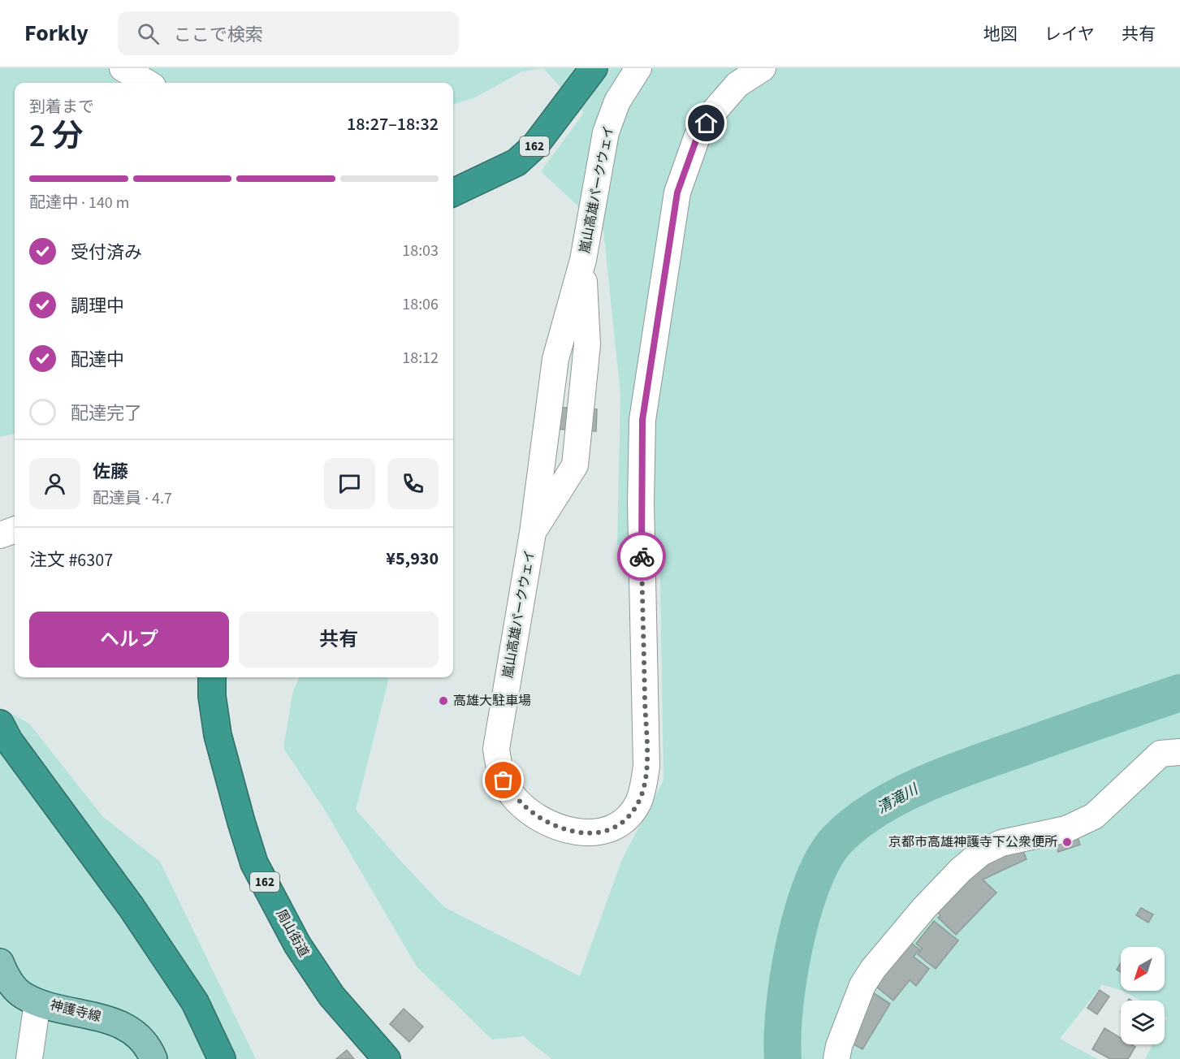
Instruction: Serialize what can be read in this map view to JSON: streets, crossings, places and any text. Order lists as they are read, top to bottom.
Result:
{
  "streets": {
    "highway": ["162", "周山街道"],
    "main road": ["神護寺線"],
    "street": ["嵐山高雄パークウェイ"]
  },
  "water": ["清滝川"],
  "places": ["高雄大駐車場", "京都市高雄神護寺下公衆便所"],
  "north": "bottom left",
  "page": {
    "header": "Forkly",
    "search": "ここで検索",
    "nav": ["地図", "レイヤ", "共有"],
    "heading": ["2 分", "到着まで", "18:27–18:32"],
    "panel": [
      "佐藤",
      "配達員 · 4.7",
      "注文 #6307",
      "¥5,930"
    ],
    "bar": "配達中 · 140 m",
    "list": [
      ["受付済み", "18:03"],
      ["調理中", "18:06"],
      ["配達中", "18:12"],
      "配達完了"
    ],
    "buttons": ["ヘルプ", "共有"]
  }
}
